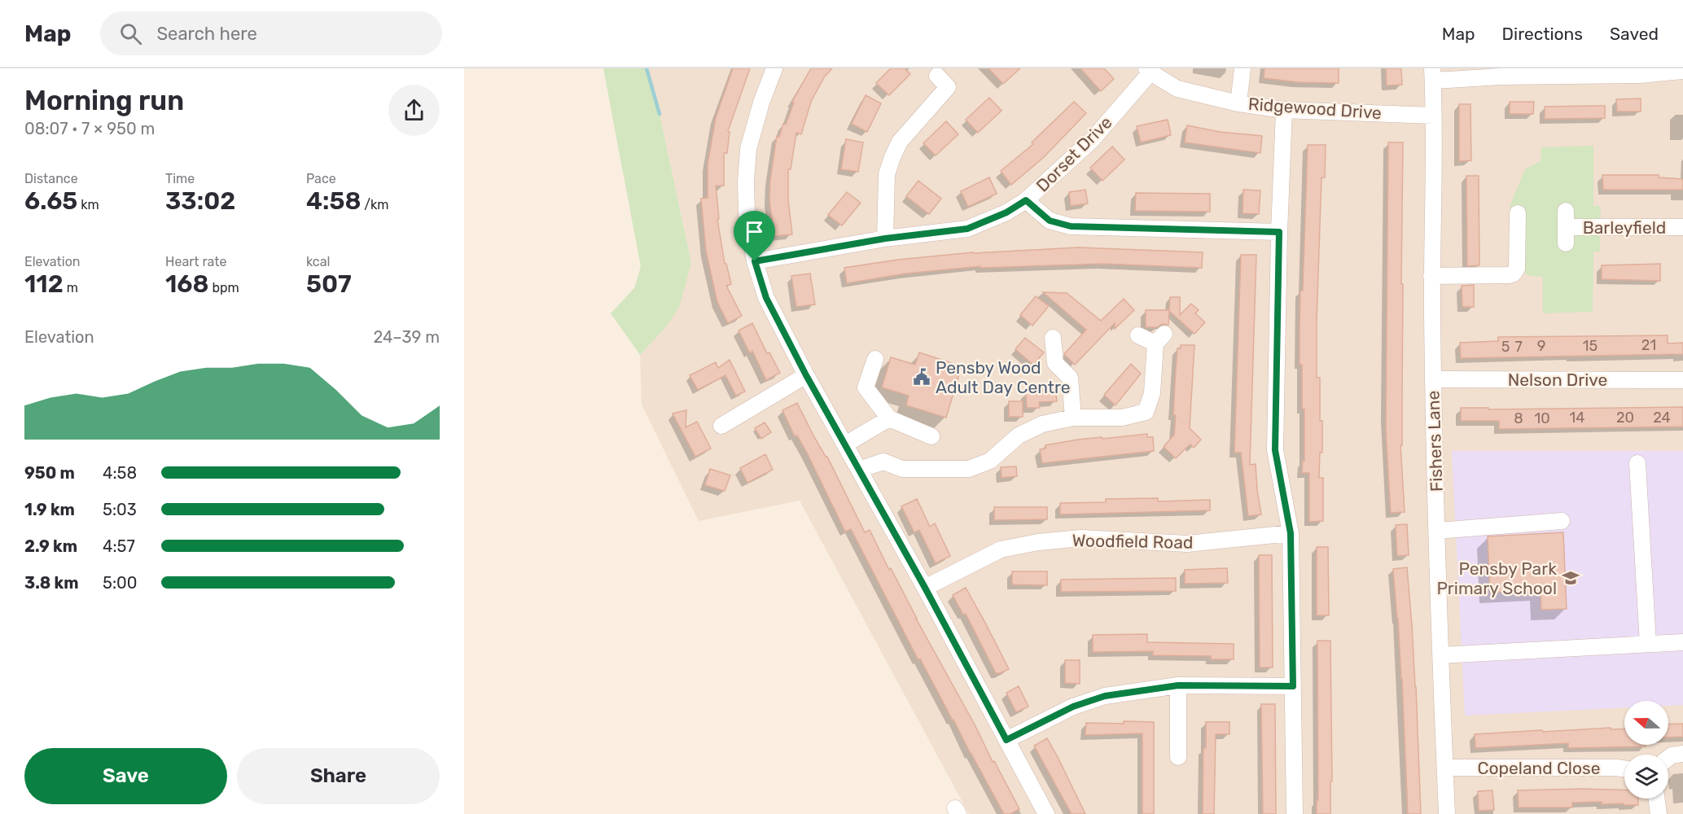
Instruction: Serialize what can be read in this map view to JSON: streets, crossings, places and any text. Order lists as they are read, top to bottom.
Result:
{
  "streets": {
    "street": [
      "Ridgewood Drive",
      "Dorset Drive",
      "Barleyfield",
      "Nelson Drive",
      "Fishers Lane",
      "Woodfield Road",
      "Copeland Close"
    ]
  },
  "crossings": [
    ["Ridgewood Drive", "Dorset Drive"],
    ["Ridgewood Drive", "Fishers Lane"],
    ["Nelson Drive", "Fishers Lane"],
    ["Fishers Lane", "Copeland Close"]
  ],
  "places": {
    "public building": ["Pensby Wood Adult Day Centre"],
    "school or university": ["Pensby Park Primary School"]
  },
  "house_numbers": [
    "21",
    "9",
    "15",
    "5",
    "7",
    "14",
    "20",
    "24",
    "8",
    "10"
  ],
  "north": "left",
  "page": {
    "header": "Map",
    "search": "Search here",
    "nav": ["Map", "Directions", "Saved"],
    "heading": ["Morning run", "08:07 · 7 × 950 m"],
    "stats": [
      ["Distance", "6.65 km"],
      ["Time", "33:02"],
      ["Pace", "4:58 /km"],
      ["Elevation", "112 m"],
      ["Heart rate", "168 bpm"],
      ["kcal", "507"]
    ],
    "chart": ["Elevation", "24–39 m"],
    "list": [
      {
        "name": "950 m",
        "note": "4:58"
      },
      {
        "name": "1.9 km",
        "note": "5:03"
      },
      {
        "name": "2.9 km",
        "note": "4:57"
      },
      {
        "name": "3.8 km",
        "note": "5:00"
      }
    ],
    "buttons": ["Save", "Share"]
  }
}
